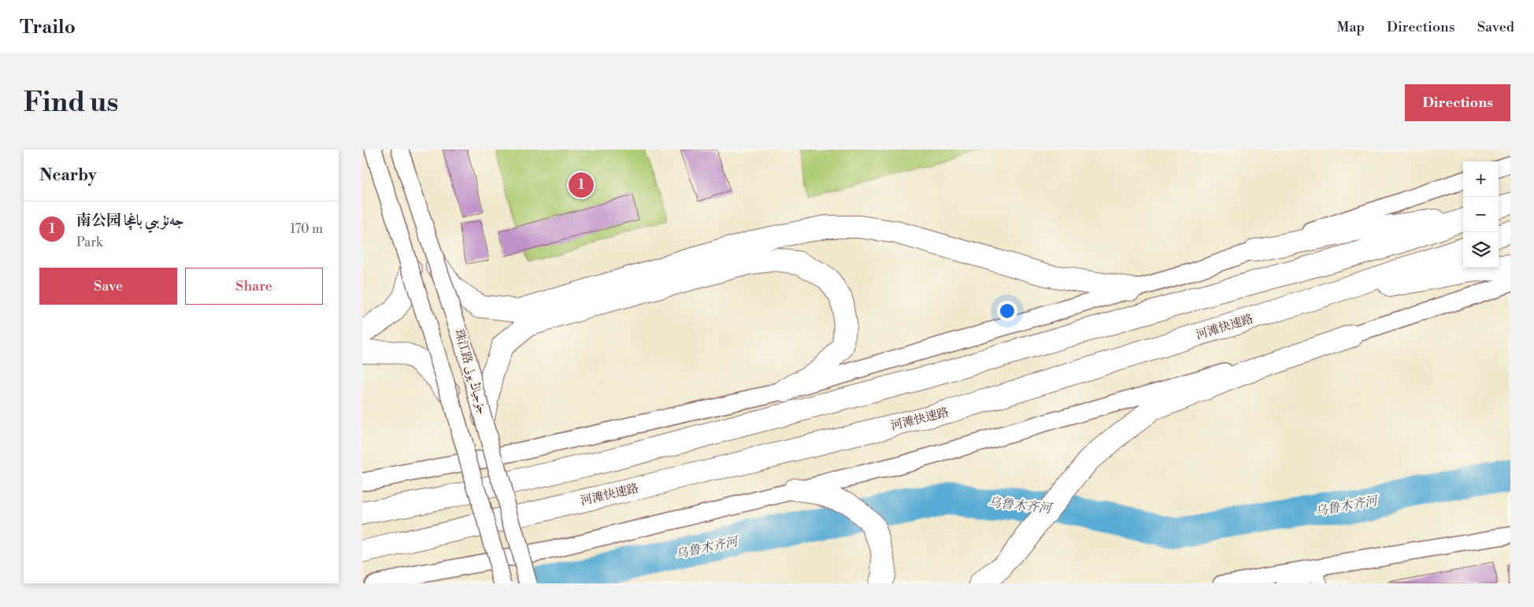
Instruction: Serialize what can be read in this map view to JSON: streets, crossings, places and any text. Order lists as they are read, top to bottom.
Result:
{
  "streets": {
    "highway": ["河滩快速路"],
    "street": ["珠江路 جۇجياڭ يولى"]
  },
  "water": ["乌鲁木齐河"],
  "page": {
    "header": "Trailo",
    "nav": ["Map", "Directions", "Saved"],
    "buttons": [
      "Directions",
      ["Save", "Share"]
    ],
    "title": "Find us",
    "heading": "Nearby",
    "map_buttons": ["+", "−"],
    "pins": "1",
    "list": [
      {
        "mark": "1",
        "name": "南公园 جەنۇبىي باغچا",
        "note": "Park",
        "value": "170 m"
      }
    ]
  }
}
